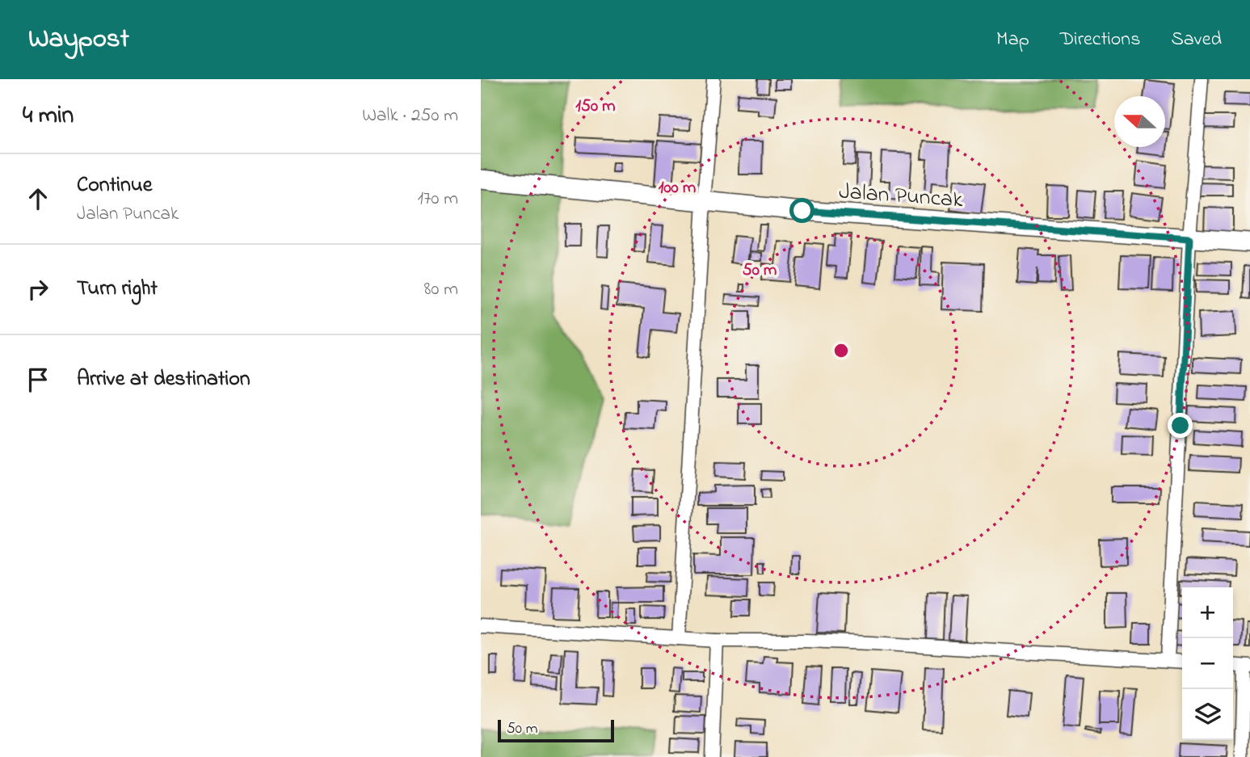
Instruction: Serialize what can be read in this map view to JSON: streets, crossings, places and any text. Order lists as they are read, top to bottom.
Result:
{
  "streets": {
    "street": ["Jalan Puncak"]
  },
  "scale_bar": "50 m",
  "north": "left",
  "page": {
    "header": "Waypost",
    "nav": ["Map", "Directions", "Saved"],
    "heading": ["4 min", "Walk · 250 m"],
    "list": [
      ["Continue", "Jalan Puncak", "170 m"],
      ["Turn right", "80 m"],
      "Arrive at destination"
    ],
    "map_buttons": ["+", "−"],
    "scale": "50 m"
  },
  "rings": ["150 m", "100 m", "50 m"]
}
